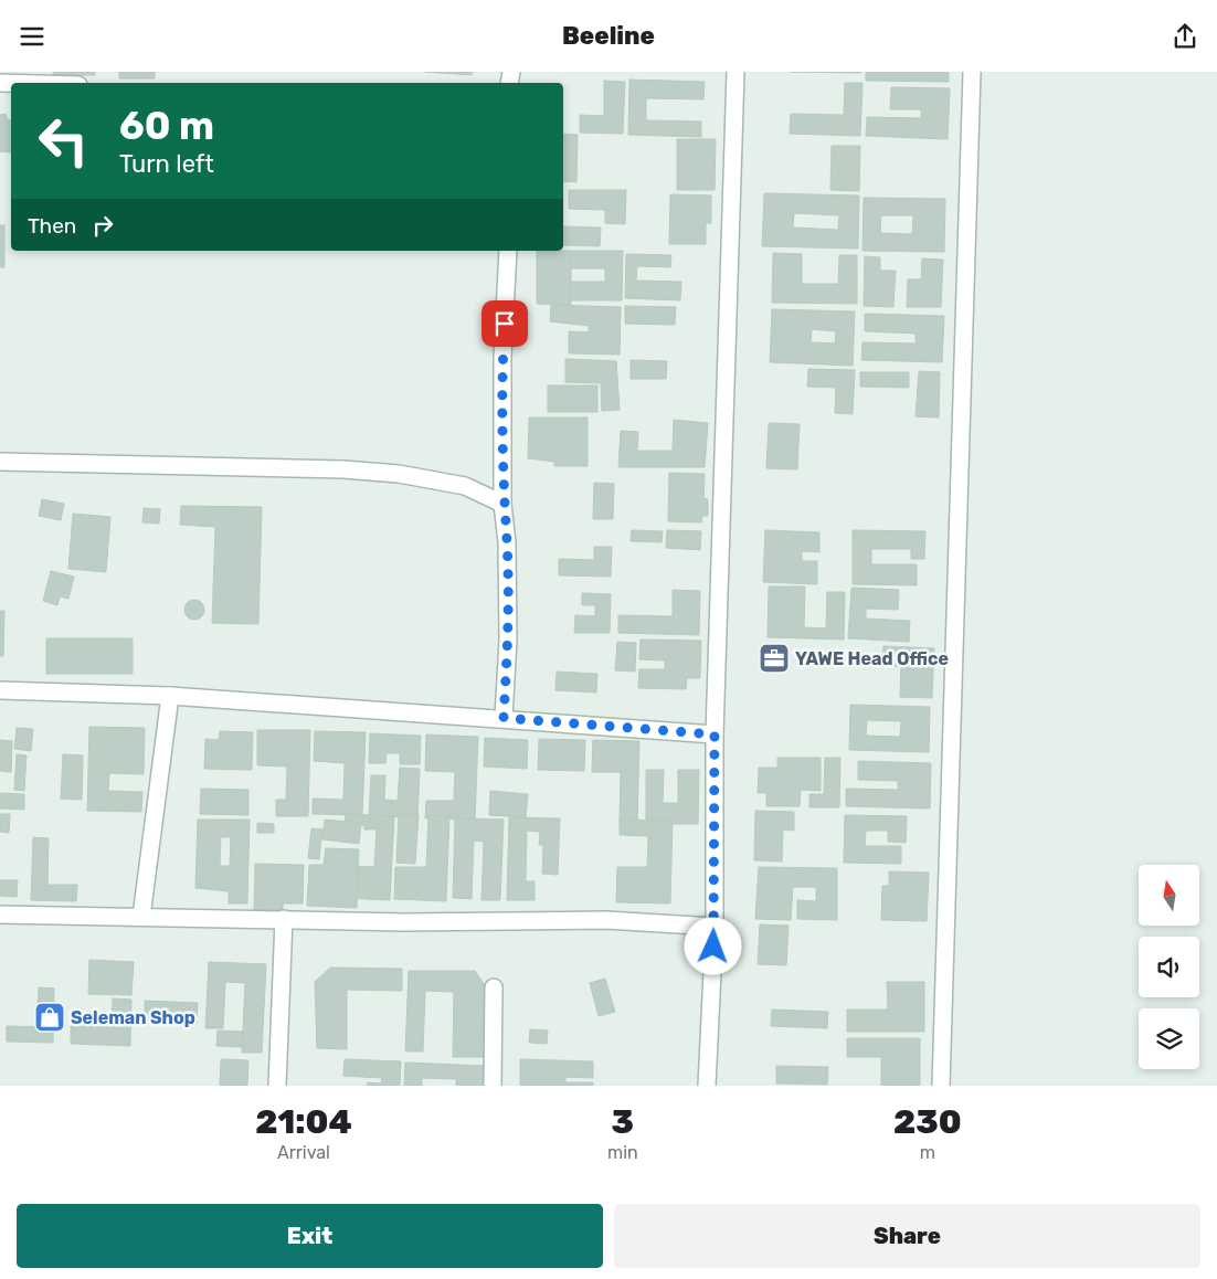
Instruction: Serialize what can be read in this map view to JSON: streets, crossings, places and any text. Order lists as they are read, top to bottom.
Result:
{
  "places": {
    "office": ["YAWE Head Office"],
    "shop": ["Seleman Shop"]
  },
  "north": "top",
  "page": {
    "header": "Beeline",
    "turn": ["60 m", "Turn left"],
    "then": "Then",
    "eta": [
      "21:04",
      "Arrival",
      "3",
      "min",
      "230",
      "m"
    ],
    "buttons": ["Exit", "Share"]
  }
}
